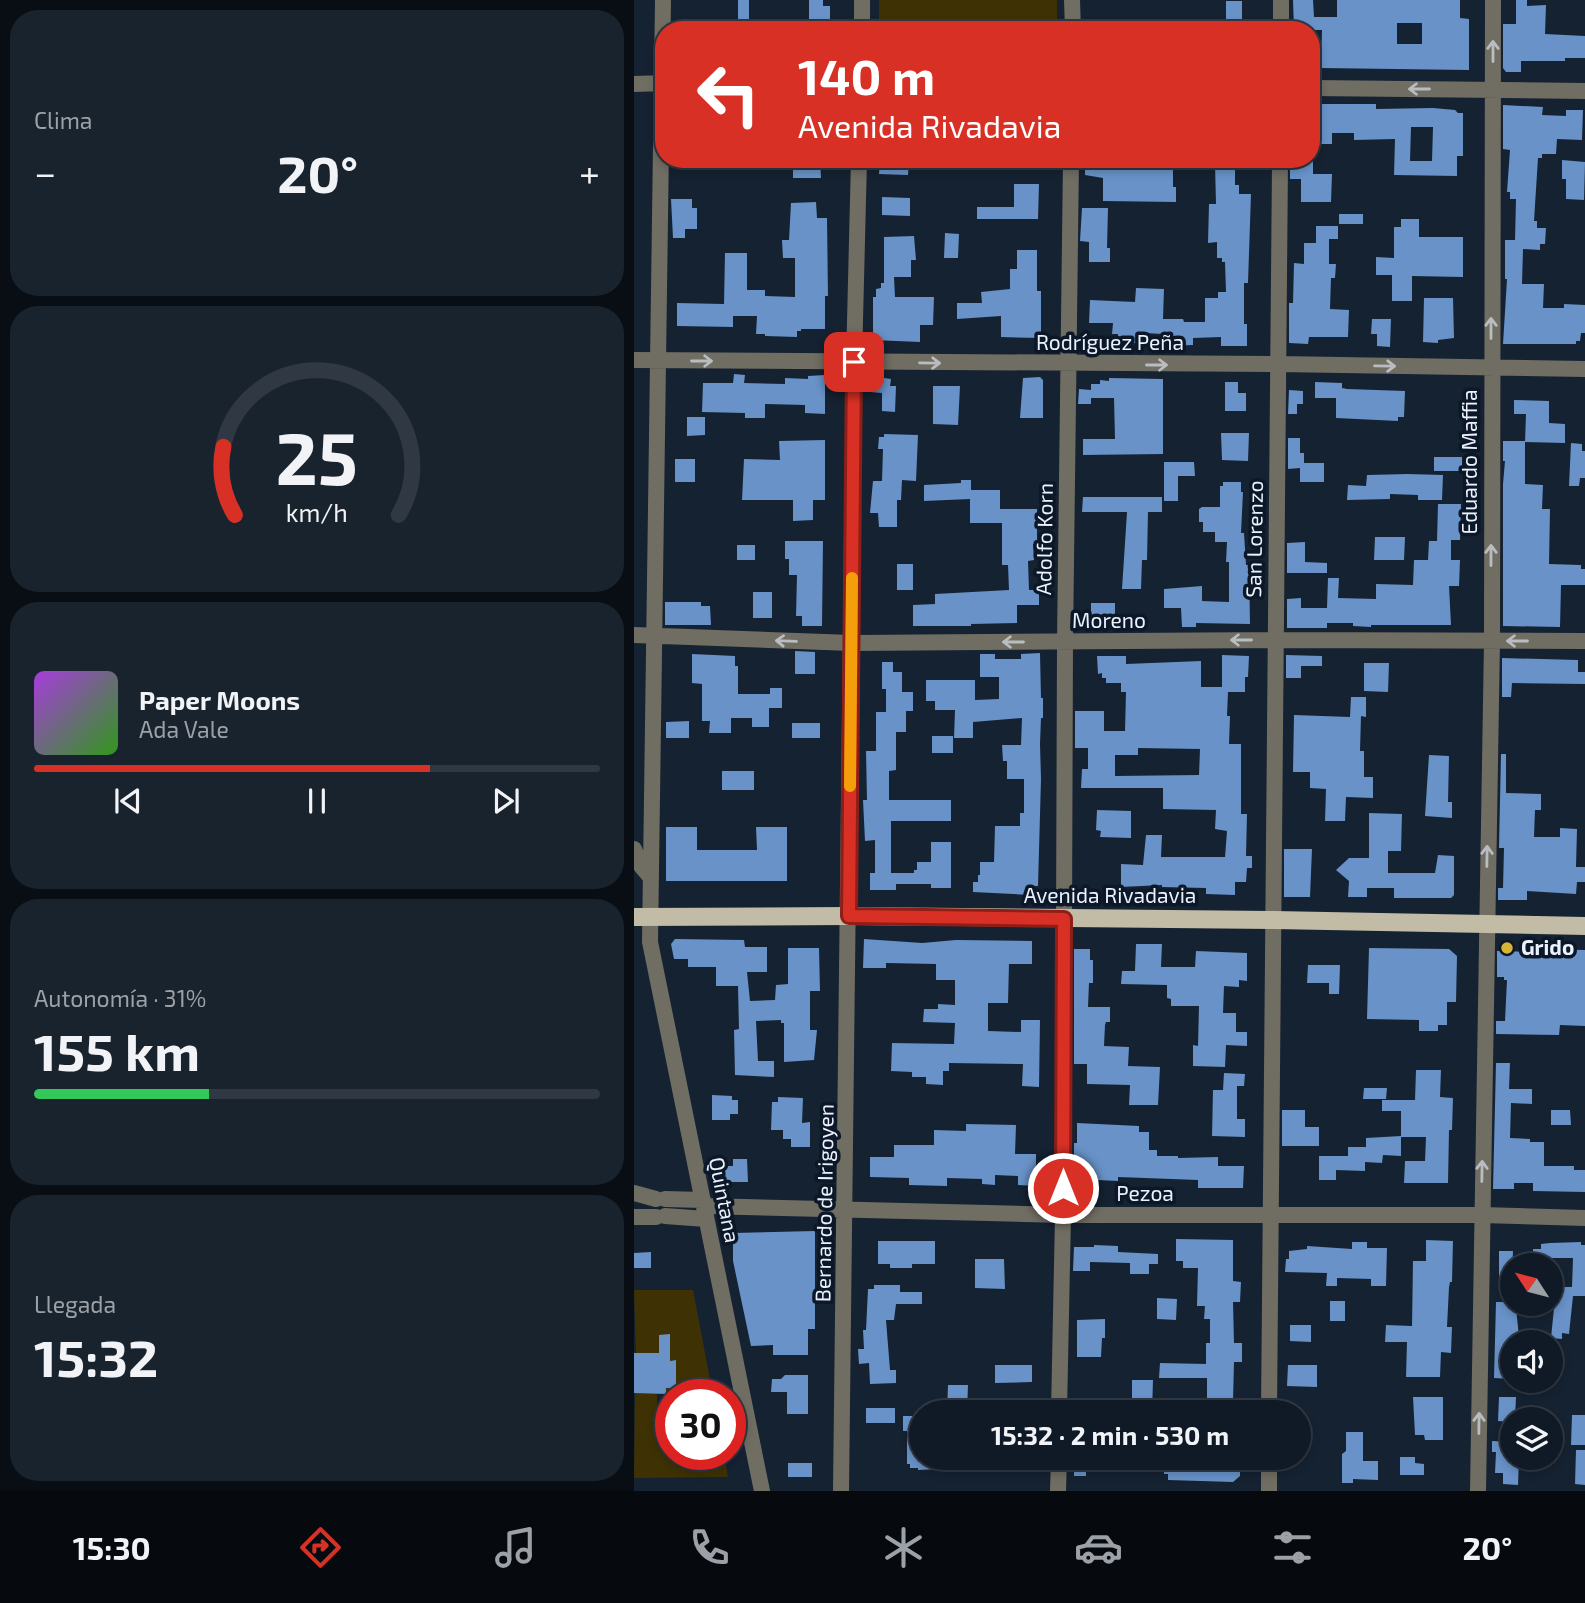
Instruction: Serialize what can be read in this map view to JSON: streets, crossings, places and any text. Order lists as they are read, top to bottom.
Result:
{
  "streets": {
    "main road": ["Avenida Rivadavia"],
    "street": [
      "Rodríguez Peña",
      "Eduardo Maffia",
      "Adolfo Korn",
      "San Lorenzo",
      "Moreno",
      "Pezoa",
      "Quintana",
      "Bernardo de Irigoyen"
    ]
  },
  "crossings": [
    ["Rodríguez Peña", "Eduardo Maffia"],
    ["Rodríguez Peña", "Adolfo Korn"],
    ["Rodríguez Peña", "San Lorenzo"],
    ["Rodríguez Peña", "Quintana"],
    ["Rodríguez Peña", "Bernardo de Irigoyen"],
    ["Eduardo Maffia", "Moreno"],
    ["Eduardo Maffia", "Avenida Rivadavia"],
    ["Eduardo Maffia", "Pezoa"],
    ["Adolfo Korn", "Moreno"],
    ["Adolfo Korn", "Avenida Rivadavia"],
    ["Adolfo Korn", "Pezoa"],
    ["San Lorenzo", "Moreno"],
    ["San Lorenzo", "Avenida Rivadavia"],
    ["San Lorenzo", "Pezoa"],
    ["Moreno", "Quintana"],
    ["Moreno", "Bernardo de Irigoyen"],
    ["Avenida Rivadavia", "Quintana"],
    ["Avenida Rivadavia", "Bernardo de Irigoyen"],
    ["Pezoa", "Quintana"],
    ["Pezoa", "Bernardo de Irigoyen"]
  ],
  "one_way": ["Rodríguez Peña", "Eduardo Maffia", "Moreno"],
  "places": ["Grido"],
  "north": "top left",
  "page": {
    "tile": [
      "Clima",
      ["Autonomía · 31%", "155 km"],
      ["Llegada", "15:32"]
    ],
    "turn": ["140 m", "Avenida Rivadavia"],
    "heat": ["−", "20°", "+"],
    "song": ["Paper Moons", "Ada Vale"],
    "limit": "30",
    "trip": "15:32 · 2 min · 530 m",
    "tabs": ["15:30", "20°"],
    "gauge": ["25", "km/h"]
  }
}
